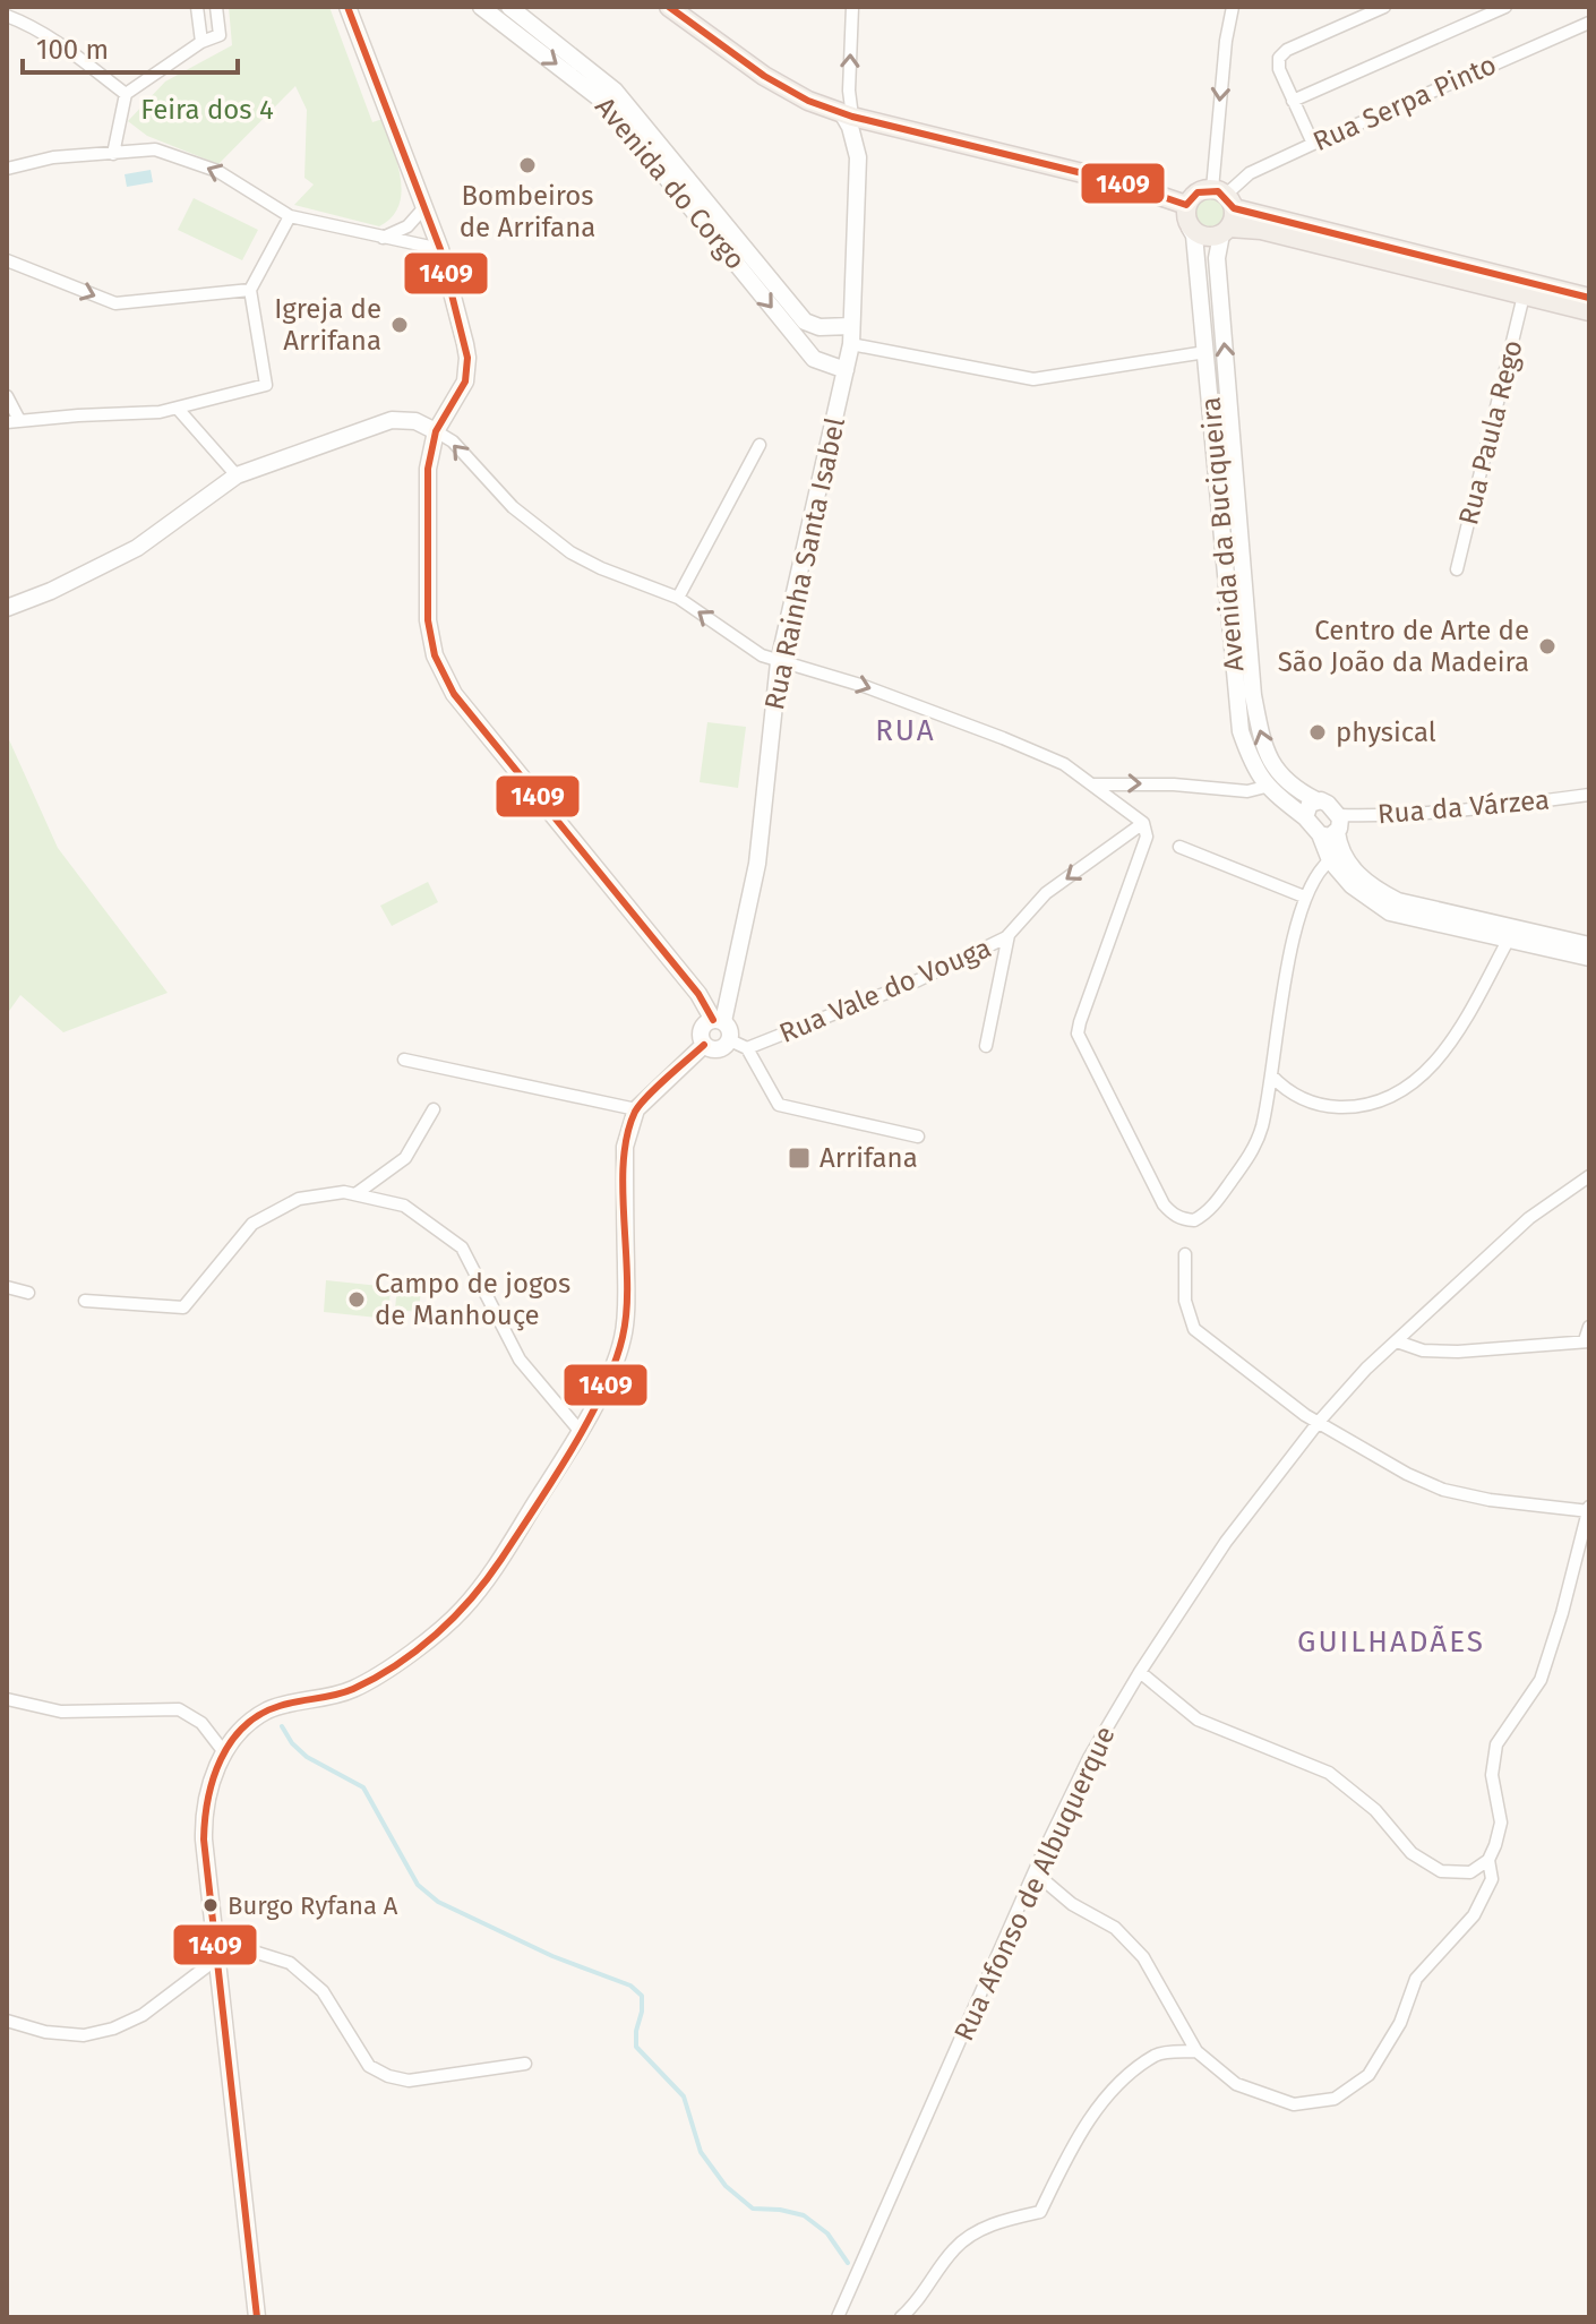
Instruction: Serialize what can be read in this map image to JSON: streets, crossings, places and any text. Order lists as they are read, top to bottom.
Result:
{
  "streets": {
    "street": [
      "Rua Serpa Pinto",
      "Avenida do Corgo",
      "Rua Paula Rego",
      "Avenida da Buciqueira",
      "Rua Rainha Santa Isabel",
      "Rua da Várzea",
      "Rua Vale do Vouga",
      "Rua Afonso de Albuquerque"
    ]
  },
  "crossings": [
    ["Rua Serpa Pinto", "Avenida da Buciqueira"],
    ["Avenida do Corgo", "Rua Rainha Santa Isabel"],
    ["Avenida da Buciqueira", "Rua da Várzea"]
  ],
  "one_way": ["Rua Vale do Vouga"],
  "districts": ["RUA", "GUILHADÃES"],
  "parks": ["Feira dos 4"],
  "places": {
    "other": [
      "Bombeiros de Arrifana",
      "Igreja de Arrifana",
      "Centro de Arte de São João da Madeira",
      "physical",
      "Campo de jogos de Manhouçe",
      "Burgo Ryfana A"
    ],
    "transit": ["Arrifana"]
  },
  "lines": ["transit line 1409"],
  "scale_bar": "100 m"
}
